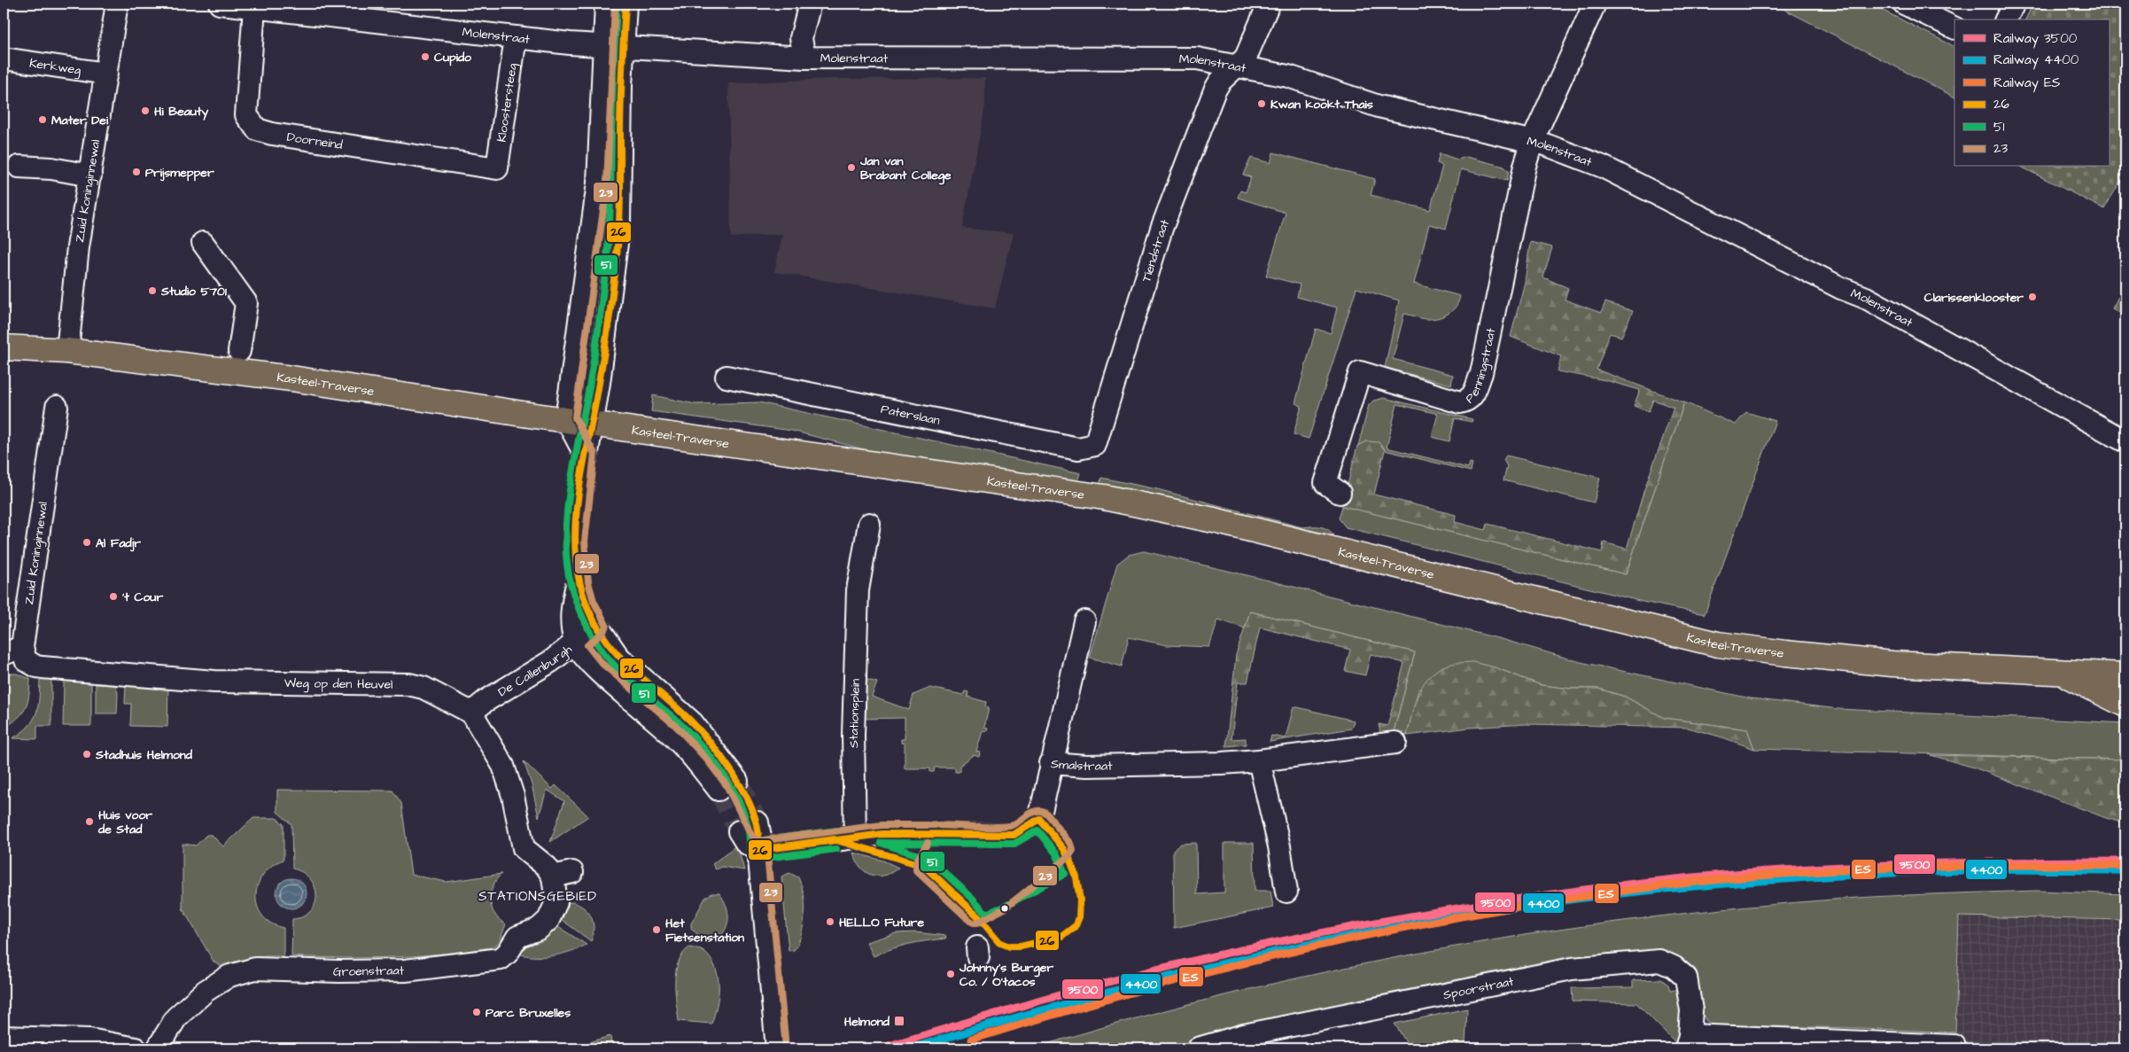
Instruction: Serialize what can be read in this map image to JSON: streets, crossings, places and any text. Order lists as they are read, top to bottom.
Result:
{
  "streets": {
    "main road": ["Kasteel-Traverse"],
    "street": [
      "Molenstraat",
      "Kerkweg",
      "Kloostersteeg",
      "Doorneind",
      "Zuid Koninginnewal",
      "Tiendstraat",
      "Penningstraat",
      "Paterslaan",
      "De Callenburgh",
      "Weg op den Heuvel",
      "Stationsplein",
      "Smalstraat",
      "Groenstraat",
      "Spoorstraat"
    ]
  },
  "crossings": [
    ["Molenstraat", "Kloostersteeg"],
    ["Molenstraat", "Doorneind"],
    ["Molenstraat", "Tiendstraat"],
    ["Molenstraat", "Penningstraat"],
    ["Kerkweg", "Zuid Koninginnewal"],
    ["Kloostersteeg", "Doorneind"],
    ["Zuid Koninginnewal", "Kasteel-Traverse"],
    ["Zuid Koninginnewal", "Weg op den Heuvel"],
    ["Tiendstraat", "Paterslaan"],
    ["De Callenburgh", "Weg op den Heuvel"],
    ["De Callenburgh", "Groenstraat"],
    ["Weg op den Heuvel", "Groenstraat"]
  ],
  "districts": ["STATIONSGEBIED"],
  "places": {
    "other": [
      "Cupido",
      "Kwan kookt Thais",
      "Hi Beauty",
      "Mater Dei",
      "Jan van Brabant College",
      "Prijsmepper",
      "Studio 5701",
      "Clarissenklooster",
      "Al Fadjr",
      "'t Cour",
      "Stadhuis Helmond",
      "Huis voor de Stad",
      "HELLO Future",
      "Het Fietsenstation",
      "Johnny's Burger Co. / O'tacos",
      "Parc Bruxelles"
    ],
    "transit": ["Helmond"]
  },
  "lines": [
    "transit line 26",
    "transit line 51",
    "transit line 23",
    "rail line 3500",
    "rail line ES",
    "rail line 4400"
  ],
  "legend": [
    "Railway 3500",
    "Railway 4400",
    "Railway ES",
    "26",
    "51",
    "23"
  ]
}
